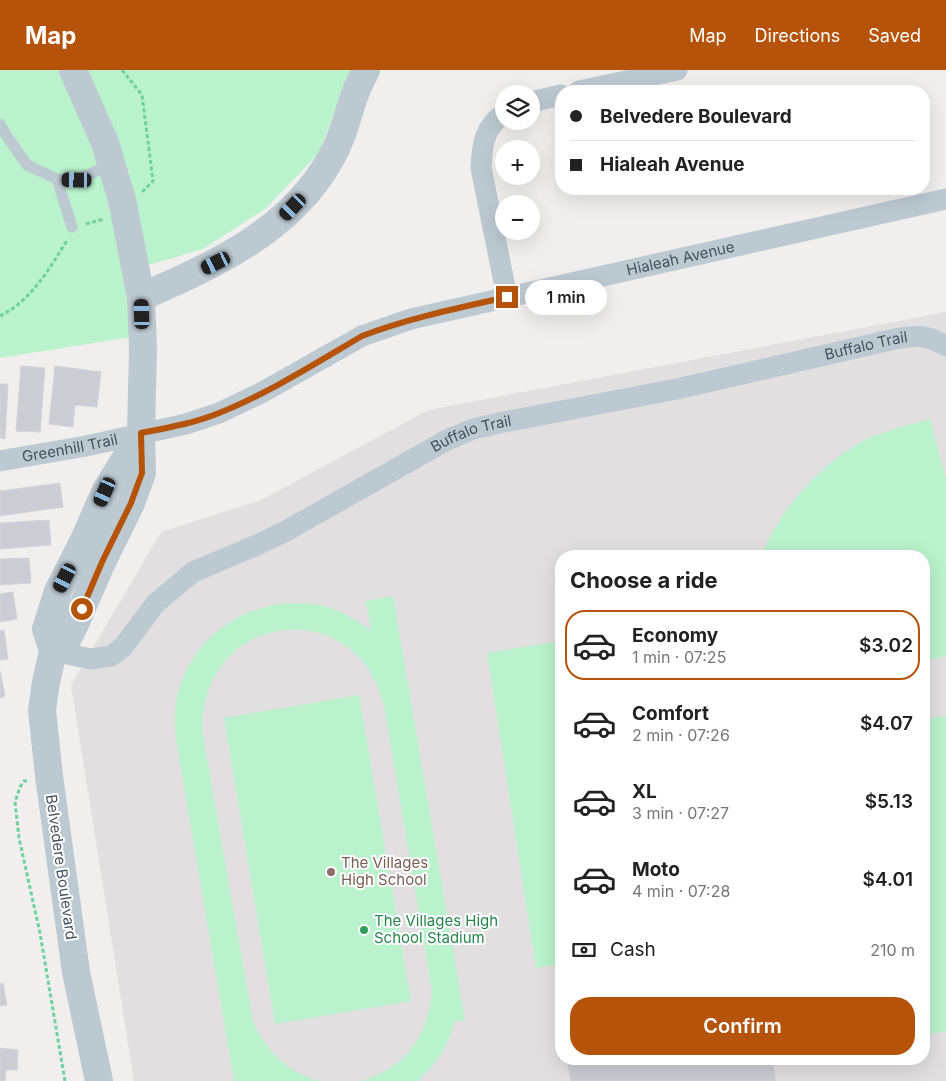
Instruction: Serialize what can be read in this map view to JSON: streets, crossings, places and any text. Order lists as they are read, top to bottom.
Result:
{
  "streets": {
    "street": [
      "Hialeah Avenue",
      "Buffalo Trail",
      "Greenhill Trail",
      "Belvedere Boulevard"
    ]
  },
  "crossings": [
    ["Hialeah Avenue", "Greenhill Trail"],
    ["Buffalo Trail", "Belvedere Boulevard"]
  ],
  "places": ["The Villages High School", "The Villages High School Stadium"],
  "page": {
    "header": "Map",
    "nav": ["Map", "Directions", "Saved"],
    "map_buttons": ["+", "−"],
    "banner": ["Belvedere Boulevard", "Hialeah Avenue"],
    "bubble": "1 min",
    "heading": "Choose a ride",
    "list": [
      {
        "name": "Economy",
        "note": "1 min · 07:25",
        "value": "$3.02"
      },
      {
        "name": "Comfort",
        "note": "2 min · 07:26",
        "value": "$4.07"
      },
      {
        "name": "XL",
        "note": "3 min · 07:27",
        "value": "$5.13"
      },
      {
        "name": "Moto",
        "note": "4 min · 07:28",
        "value": "$4.01"
      }
    ],
    "pay": ["Cash", "210 m"],
    "buttons": "Confirm"
  }
}
